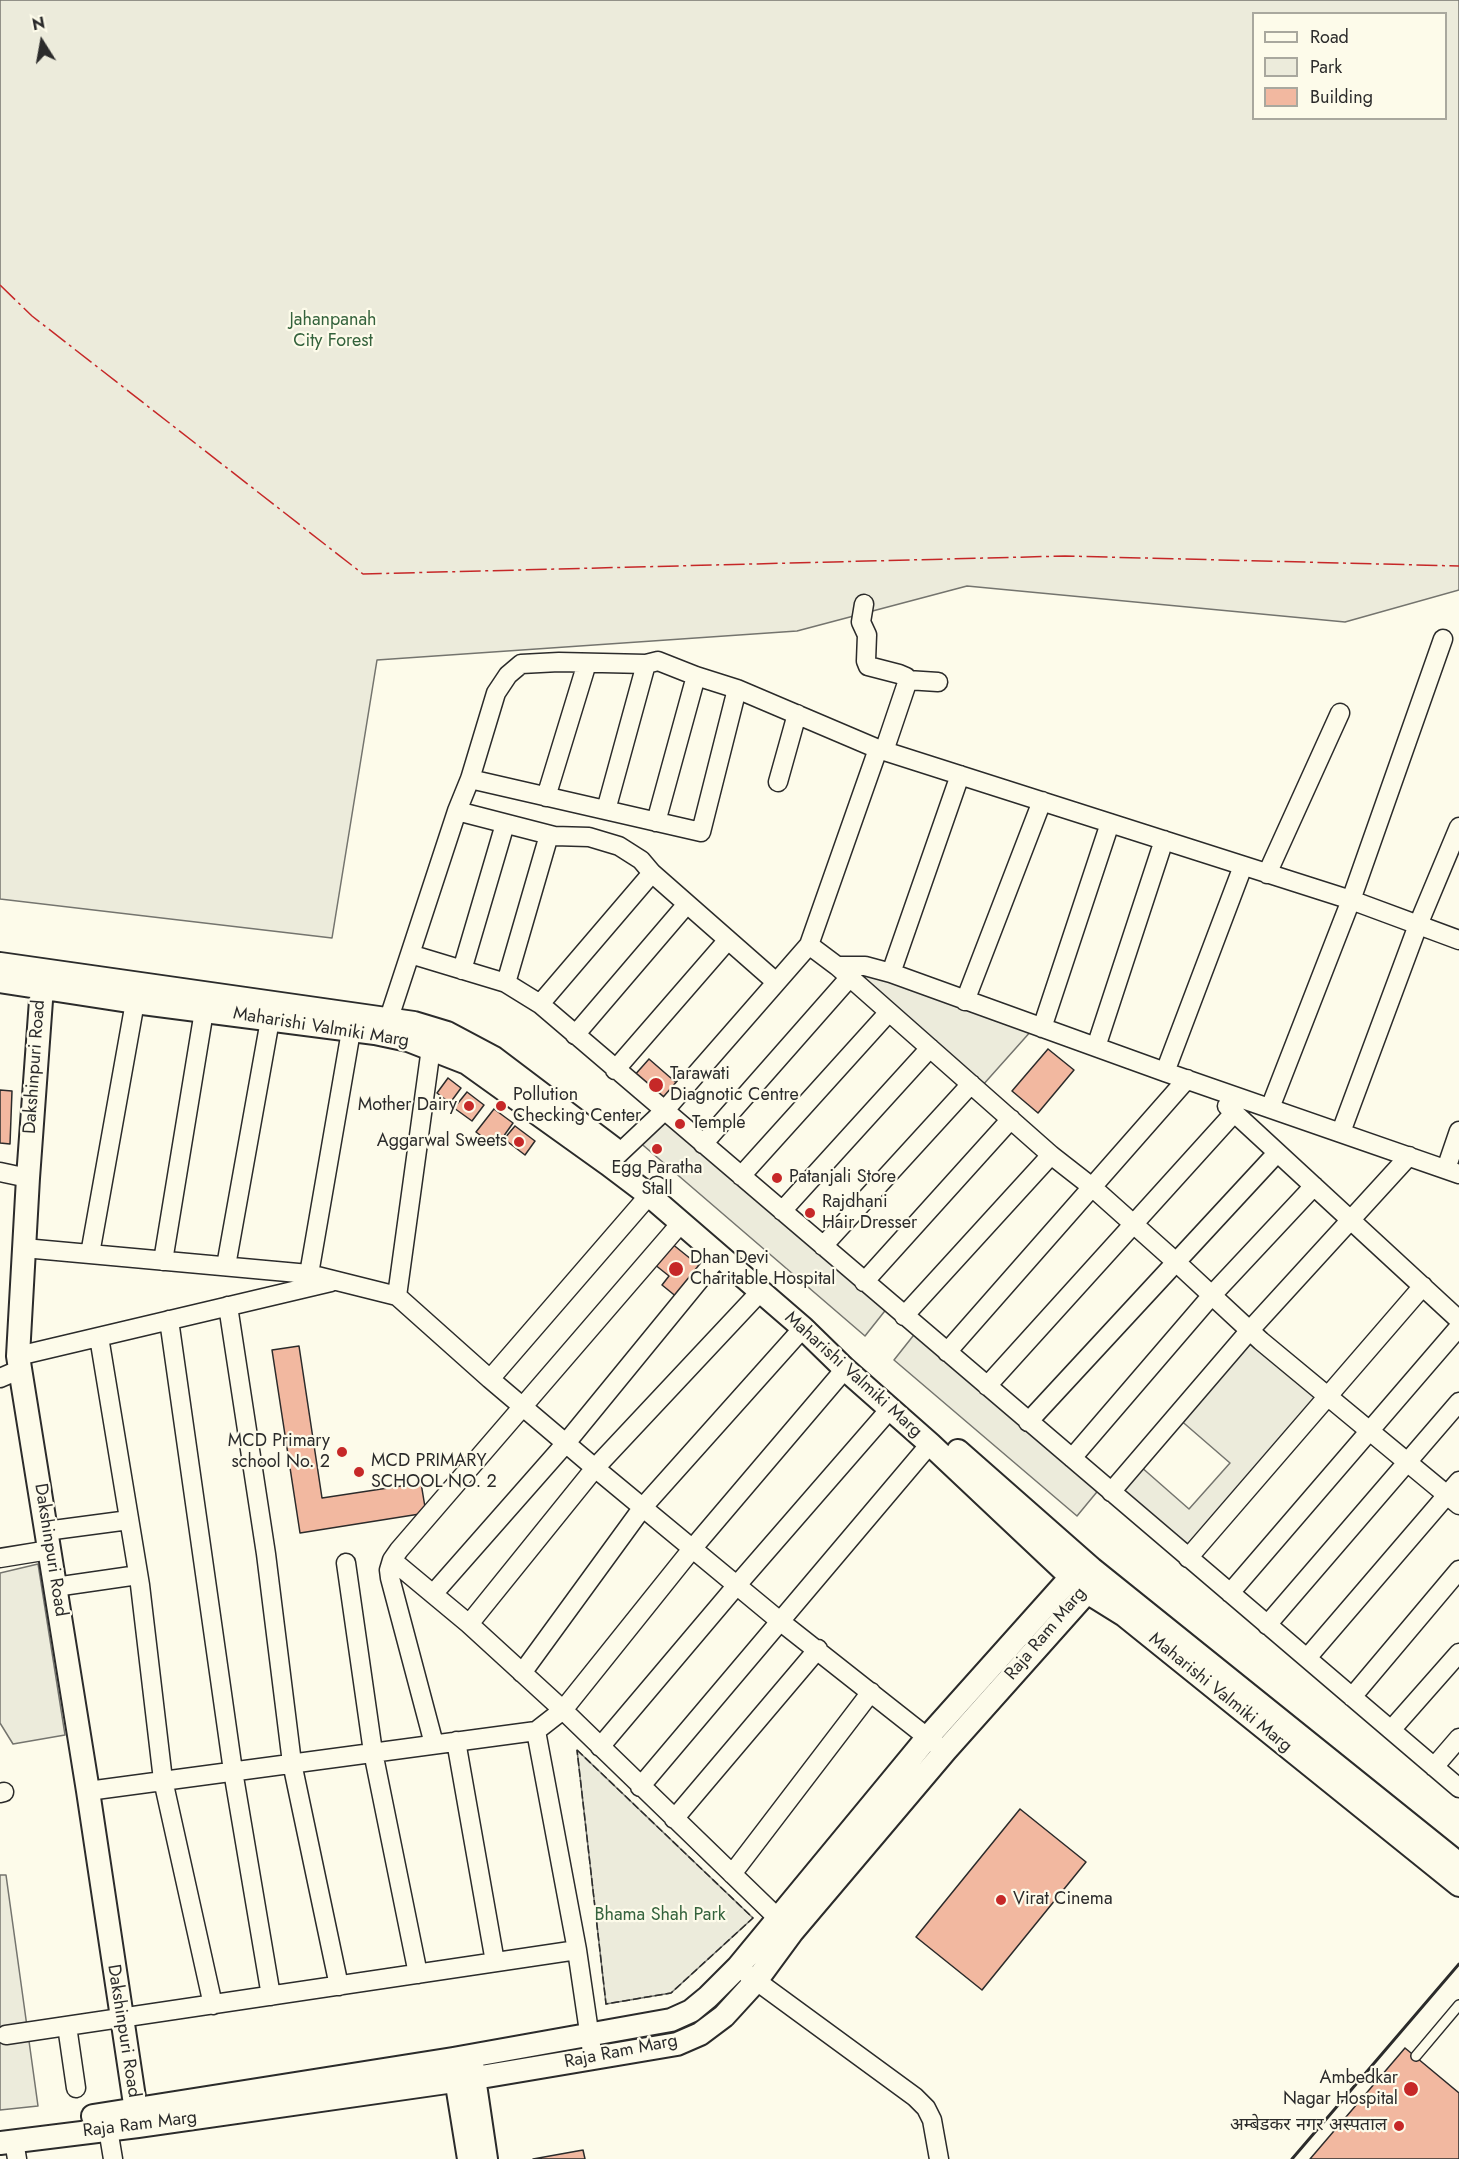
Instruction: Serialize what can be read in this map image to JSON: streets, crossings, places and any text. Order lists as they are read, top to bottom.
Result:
{
  "streets": {
    "street": ["Maharishi Valmiki Marg", "Dakshinpuri Road", "Raja Ram Marg"]
  },
  "crossings": [
    ["Maharishi Valmiki Marg", "Dakshinpuri Road"],
    ["Maharishi Valmiki Marg", "Raja Ram Marg"],
    ["Dakshinpuri Road", "Raja Ram Marg"]
  ],
  "parks": ["Jahanpanah City Forest", "Bhama Shah Park"],
  "places": [
    "Tarawati Diagnotic Centre",
    "Mother Dairy",
    "Pollution Checking Center",
    "Temple",
    "Aggarwal Sweets",
    "Egg Paratha Stall",
    "Patanjali Store",
    "Rajdhani Hair Dresser",
    "Dhan Devi Charitable Hospital",
    "MCD Primary school No. 2",
    "MCD PRIMARY SCHOOL NO. 2",
    "Virat Cinema",
    "Ambedkar Nagar Hospital",
    "अम्बेडकर नगर अस्पताल"
  ],
  "legend": ["Road", "Park", "Building"],
  "north": "top"
}
